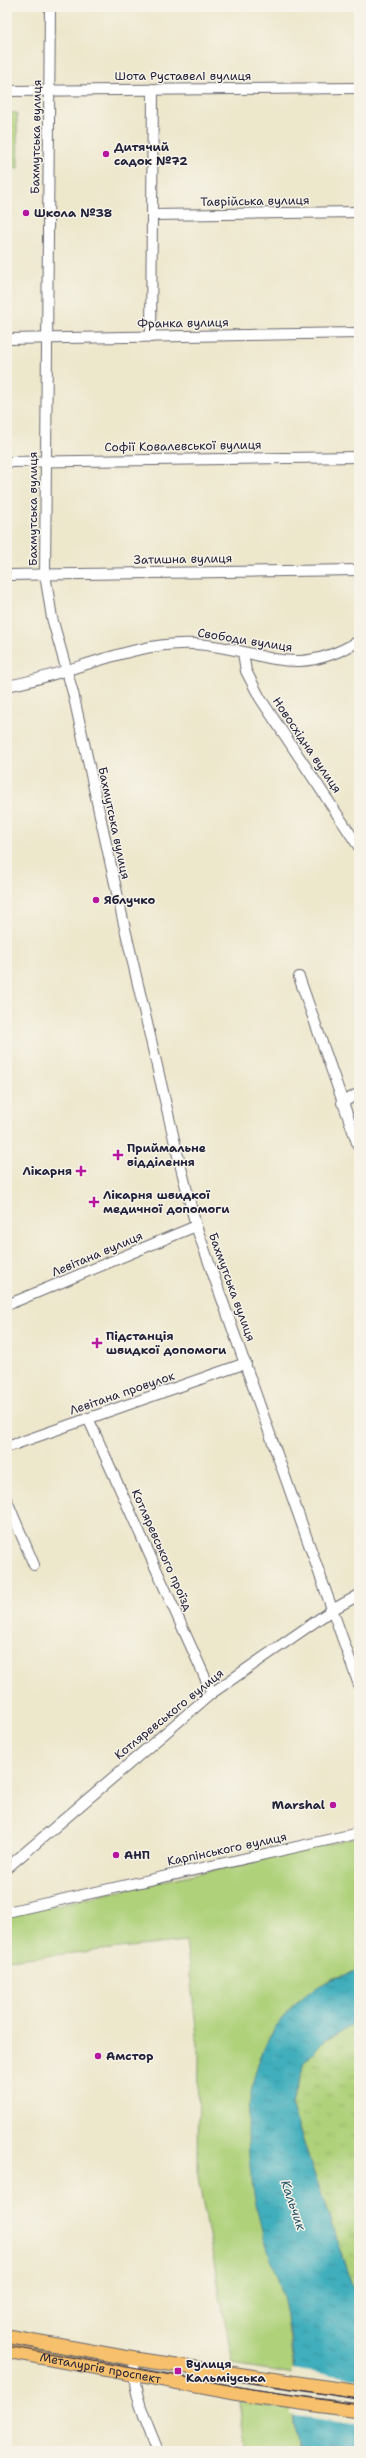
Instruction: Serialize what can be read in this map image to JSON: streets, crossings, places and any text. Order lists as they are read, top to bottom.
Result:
{
  "streets": {
    "main road": ["Металургів проспект"],
    "street": [
      "Шота Руставелі вулиця",
      "Бахмутська вулиця",
      "Таврійська вулиця",
      "Франка вулиця",
      "Софії Ковалевської вулиця",
      "Затишна вулиця",
      "Свободи вулиця",
      "Новосхідна вулиця",
      "Левітана вулиця",
      "Левітана провулок",
      "Котляревського проїзд",
      "Котляревського вулиця",
      "Карпінського вулиця"
    ]
  },
  "crossings": [
    ["Шота Руставелі вулиця", "Бахмутська вулиця"],
    ["Бахмутська вулиця", "Франка вулиця"],
    ["Бахмутська вулиця", "Софії Ковалевської вулиця"],
    ["Бахмутська вулиця", "Затишна вулиця"],
    ["Бахмутська вулиця", "Свободи вулиця"],
    ["Бахмутська вулиця", "Левітана вулиця"],
    ["Бахмутська вулиця", "Левітана провулок"],
    ["Бахмутська вулиця", "Котляревського вулиця"],
    ["Свободи вулиця", "Новосхідна вулиця"],
    ["Левітана провулок", "Котляревського проїзд"],
    ["Котляревського проїзд", "Котляревського вулиця"]
  ],
  "water": ["Кальчик"],
  "places": {
    "other": [
      "Дитячий садок №72",
      "Школа №38",
      "Яблучко",
      "Marshal",
      "АНП",
      "Амстор"
    ],
    "health": [
      "Приймальне відділення",
      "Лікарня",
      "Лікарня швидкої медичної допомоги",
      "Підстанція швидкої допомоги"
    ],
    "transit": ["Вулиця Кальміуська"]
  }
}
